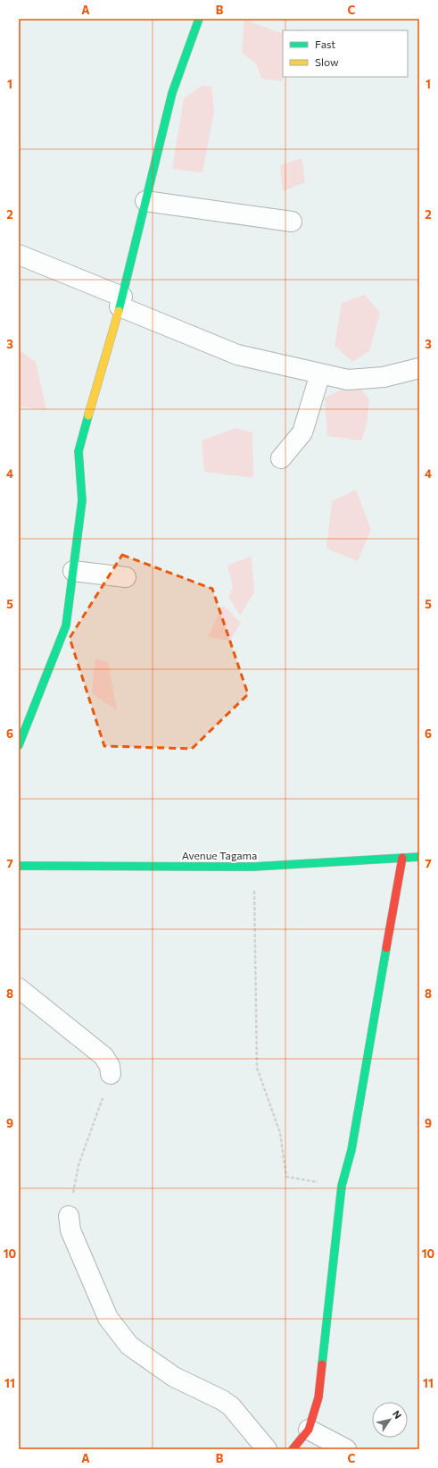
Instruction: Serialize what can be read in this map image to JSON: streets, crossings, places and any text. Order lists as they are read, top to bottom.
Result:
{
  "streets": {
    "street": ["Avenue Tagama"]
  },
  "legend": ["Fast", "Slow"],
  "north": "top right",
  "grid": {
    "columns": ["A", "B", "C"],
    "rows": [
      "1",
      "2",
      "3",
      "4",
      "5",
      "6",
      "7",
      "8",
      "9",
      "10",
      "11"
    ]
  }
}
